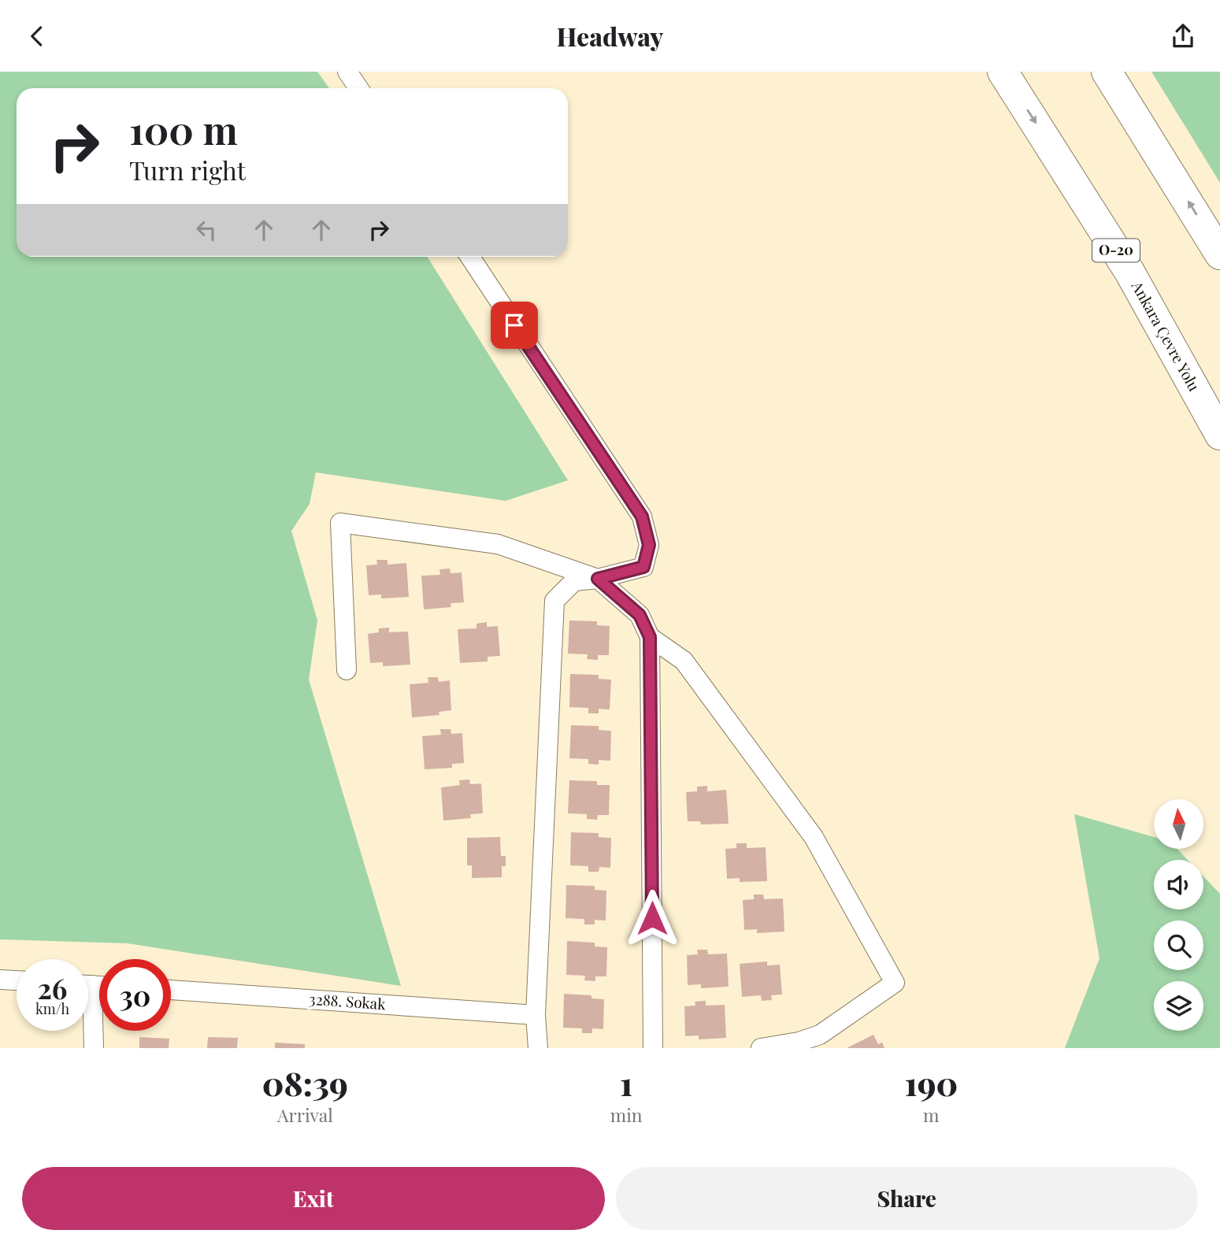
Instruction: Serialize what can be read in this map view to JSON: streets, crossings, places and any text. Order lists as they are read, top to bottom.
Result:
{
  "streets": {
    "highway": ["O-20", "Ankara Çevre Yolu"],
    "street": ["3288. Sokak"]
  },
  "north": "top",
  "page": {
    "header": "Headway",
    "turn": ["100 m", "Turn right"],
    "speed": "26 km/h",
    "limit": "30",
    "eta": [
      "08:39",
      "Arrival",
      "1",
      "min",
      "190",
      "m"
    ],
    "buttons": ["Exit", "Share"]
  }
}
